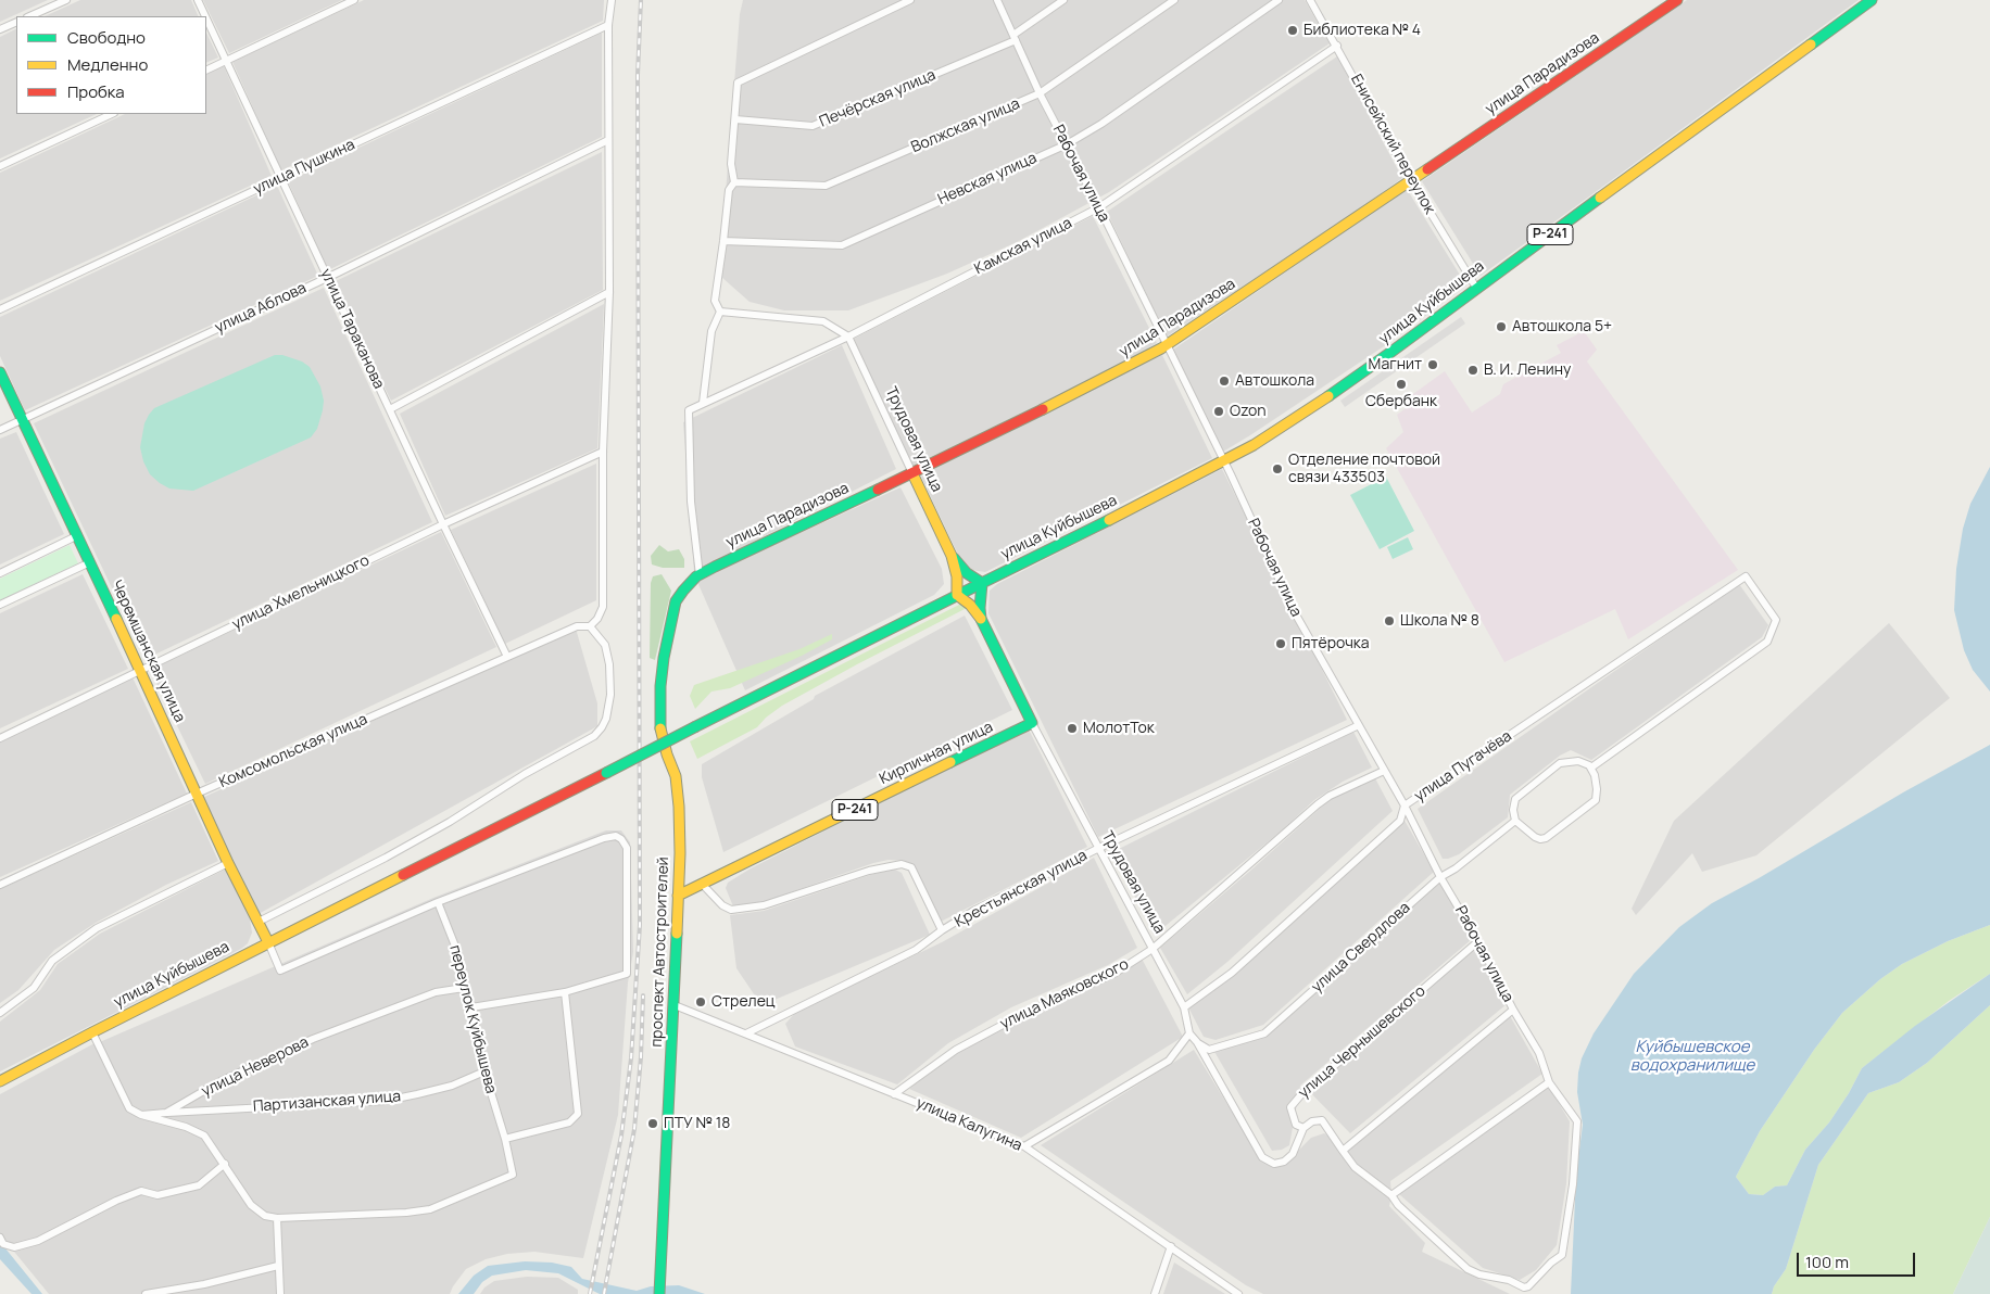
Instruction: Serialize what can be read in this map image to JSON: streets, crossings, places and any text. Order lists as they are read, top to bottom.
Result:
{
  "streets": {
    "main road": [
      "улица Парадизова",
      "Р-241",
      "улица Куйбышева",
      "Трудовая улица",
      "Черемшанская улица",
      "Кирпичная улица",
      "проспект Автостроителей"
    ],
    "street": [
      "Печёрская улица",
      "Волжская улица",
      "Енисейский переулок",
      "улица Пушкина",
      "Рабочая улица",
      "Невская улица",
      "Камская улица",
      "улица Аблова",
      "улица Тараканова",
      "улица Хмельницкого",
      "Комсомольская улица",
      "улица Пугачёва",
      "Крестьянская улица",
      "улица Свердлова",
      "улица Маяковского",
      "переулок Куйбышева",
      "улица Чернышевского",
      "улица Неверова",
      "Партизанская улица",
      "улица Калугина"
    ]
  },
  "crossings": [
    ["улица Парадизова", "Енисейский переулок"],
    ["улица Парадизова", "Рабочая улица"],
    ["улица Парадизова", "Камская улица"],
    ["улица Парадизова", "Трудовая улица"],
    ["улица Парадизова", "проспект Автостроителей"],
    ["Печёрская улица", "Рабочая улица"],
    ["Волжская улица", "Рабочая улица"],
    ["Енисейский переулок", "Камская улица"],
    ["Енисейский переулок", "улица Куйбышева"],
    ["улица Пушкина", "улица Тараканова"],
    ["Рабочая улица", "Невская улица"],
    ["Рабочая улица", "Камская улица"],
    ["Рабочая улица", "улица Куйбышева"],
    ["Рабочая улица", "улица Пугачёва"],
    ["Рабочая улица", "Крестьянская улица"],
    ["Рабочая улица", "улица Свердлова"],
    ["Рабочая улица", "улица Маяковского"],
    ["Рабочая улица", "улица Чернышевского"],
    ["Камская улица", "Трудовая улица"],
    ["улица Куйбышева", "Черемшанская улица"],
    ["улица Аблова", "улица Тараканова"],
    ["улица Аблова", "Черемшанская улица"],
    ["улица Тараканова", "улица Хмельницкого"],
    ["улица Тараканова", "Комсомольская улица"],
    ["Трудовая улица", "Кирпичная улица"],
    ["Трудовая улица", "улица Пугачёва"],
    ["Трудовая улица", "Крестьянская улица"],
    ["Трудовая улица", "улица Свердлова"],
    ["Трудовая улица", "улица Маяковского"],
    ["Трудовая улица", "улица Чернышевского"],
    ["улица Хмельницкого", "Черемшанская улица"],
    ["Черемшанская улица", "Комсомольская улица"],
    ["Кирпичная улица", "проспект Автостроителей"],
    ["Крестьянская улица", "улица Калугина"],
    ["проспект Автостроителей", "улица Калугина"],
    ["улица Маяковского", "улица Калугина"],
    ["переулок Куйбышева", "улица Неверова"],
    ["переулок Куйбышева", "Партизанская улица"],
    ["улица Неверова", "Партизанская улица"]
  ],
  "water": ["Куйбышевское водохранилище"],
  "places": [
    "Библиотека № 4",
    "Автошкола 5+",
    "Магнит",
    "В. И. Ленину",
    "Автошкола",
    "Сбербанк",
    "Ozon",
    "Отделение почтовой связи 433503",
    "Школа № 8",
    "Пятёрочка",
    "МолотТок",
    "Стрелец",
    "ПТУ № 18"
  ],
  "legend": ["Свободно", "Медленно", "Пробка"],
  "scale_bar": "100 m"
}
